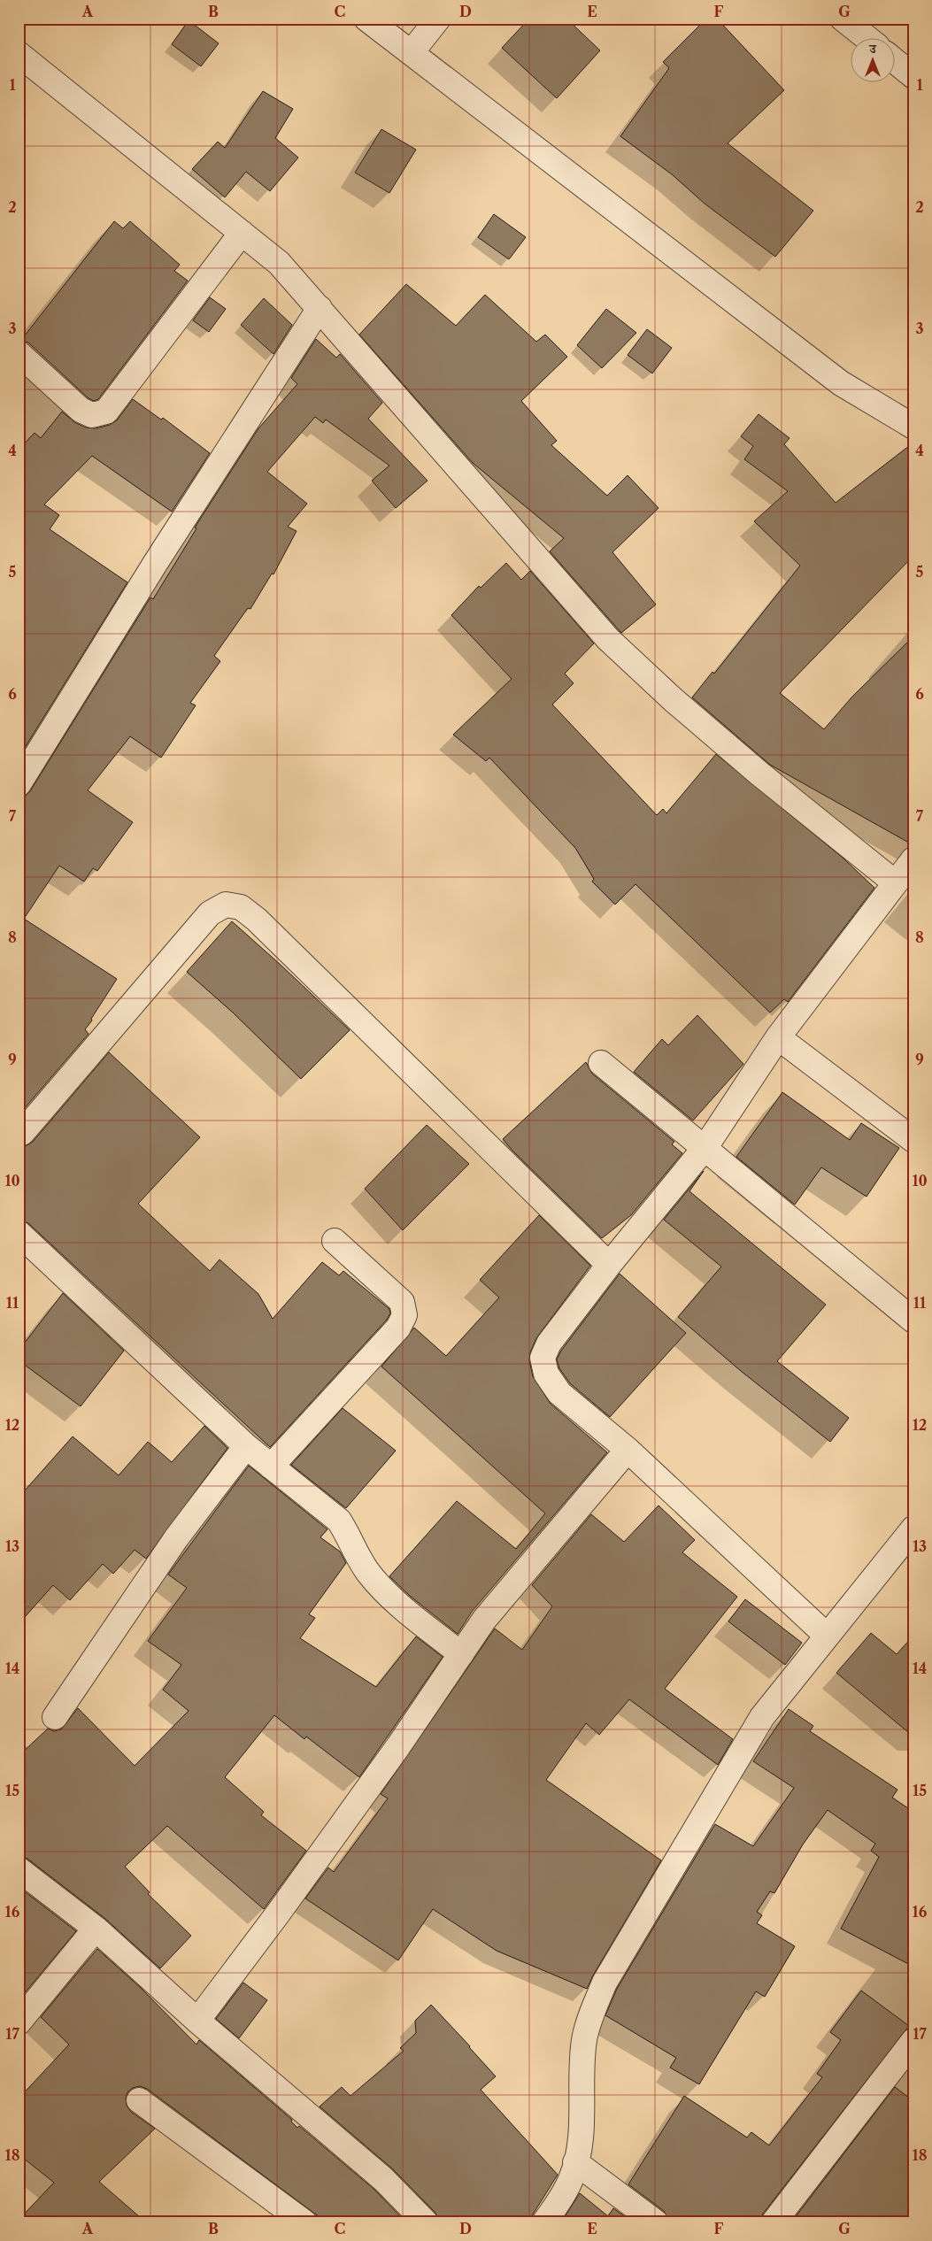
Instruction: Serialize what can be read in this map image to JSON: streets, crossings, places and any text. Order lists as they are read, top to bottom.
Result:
{
  "north": "top",
  "grid": {
    "columns": [
      "A",
      "B",
      "C",
      "D",
      "E",
      "F",
      "G"
    ],
    "rows": [
      "1",
      "2",
      "3",
      "4",
      "5",
      "6",
      "7",
      "8",
      "9",
      "10",
      "11",
      "12",
      "13",
      "14",
      "15",
      "16",
      "17",
      "18"
    ]
  }
}
